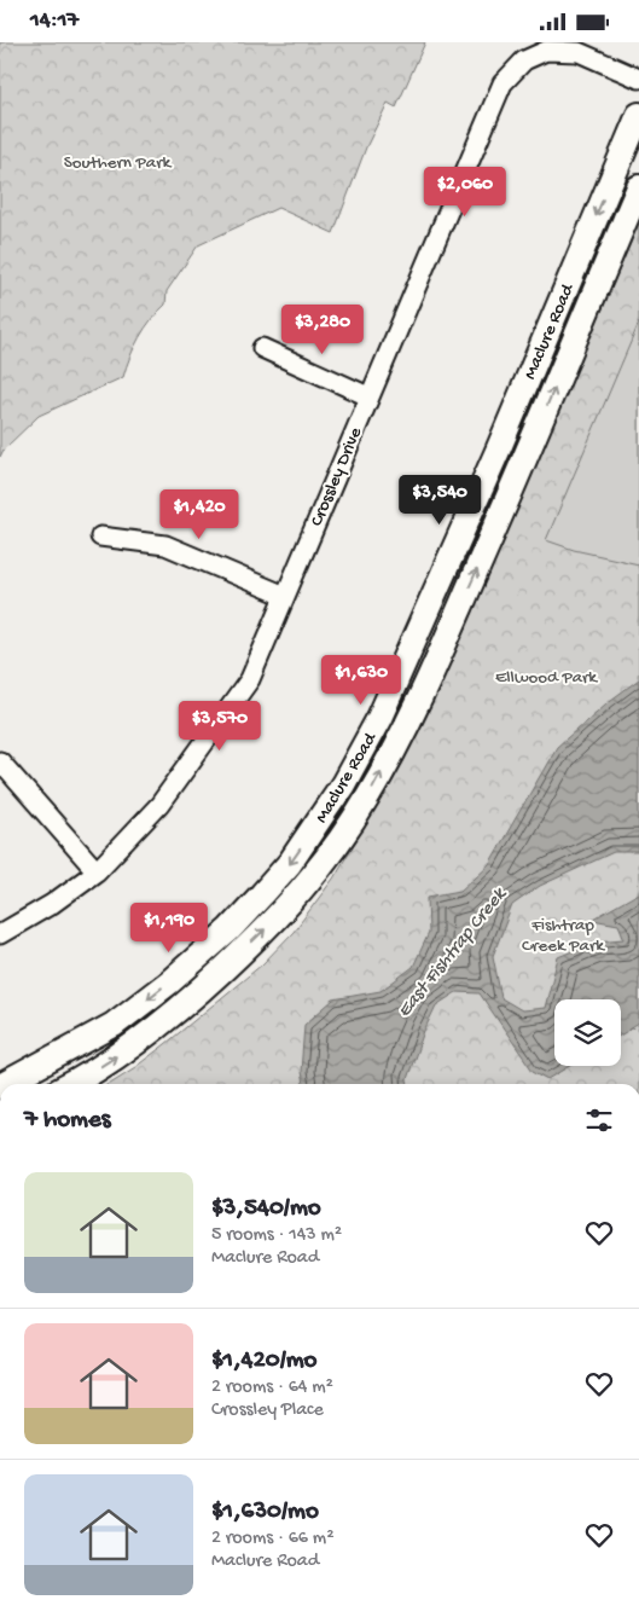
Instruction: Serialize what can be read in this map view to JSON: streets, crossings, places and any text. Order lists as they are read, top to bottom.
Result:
{
  "streets": {
    "main road": ["Maclure Road"],
    "street": ["Crossley Drive"]
  },
  "water": ["East Fishtrap Creek"],
  "parks": ["Southern Park", "Ellwood Park", "Fishtrap Creek Park"],
  "page": {
    "status": "14:17",
    "price": [
      "$2,060",
      "$3,280",
      "$3,540",
      "$1,420",
      "$1,630",
      "$3,570",
      "$1,190"
    ],
    "heading": "7 homes",
    "list": [
      {
        "name": "$3,540/mo",
        "note": "5 rooms · 143 m² · Maclure Road"
      },
      {
        "name": "$1,420/mo",
        "note": "2 rooms · 64 m² · Crossley Place"
      },
      {
        "name": "$1,630/mo",
        "note": "2 rooms · 66 m² · Maclure Road"
      }
    ]
  }
}
